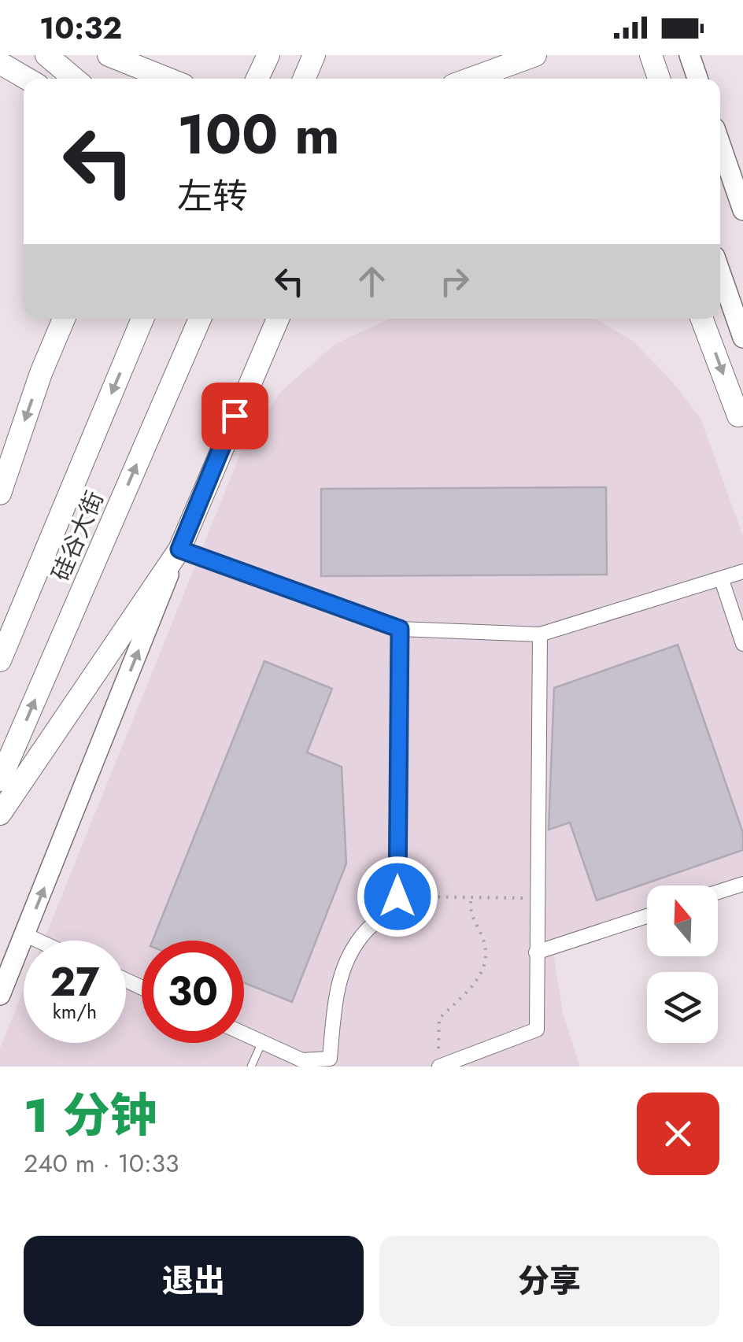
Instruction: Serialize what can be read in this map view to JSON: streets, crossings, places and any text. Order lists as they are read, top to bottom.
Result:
{
  "streets": {
    "main road": ["硅谷大街"]
  },
  "north": "top",
  "page": {
    "status": "10:32",
    "turn": ["100 m", "左转"],
    "speed": "27 km/h",
    "limit": "30",
    "heading": ["1 分钟", "240 m · 10:33"],
    "buttons": ["退出", "分享"]
  }
}
